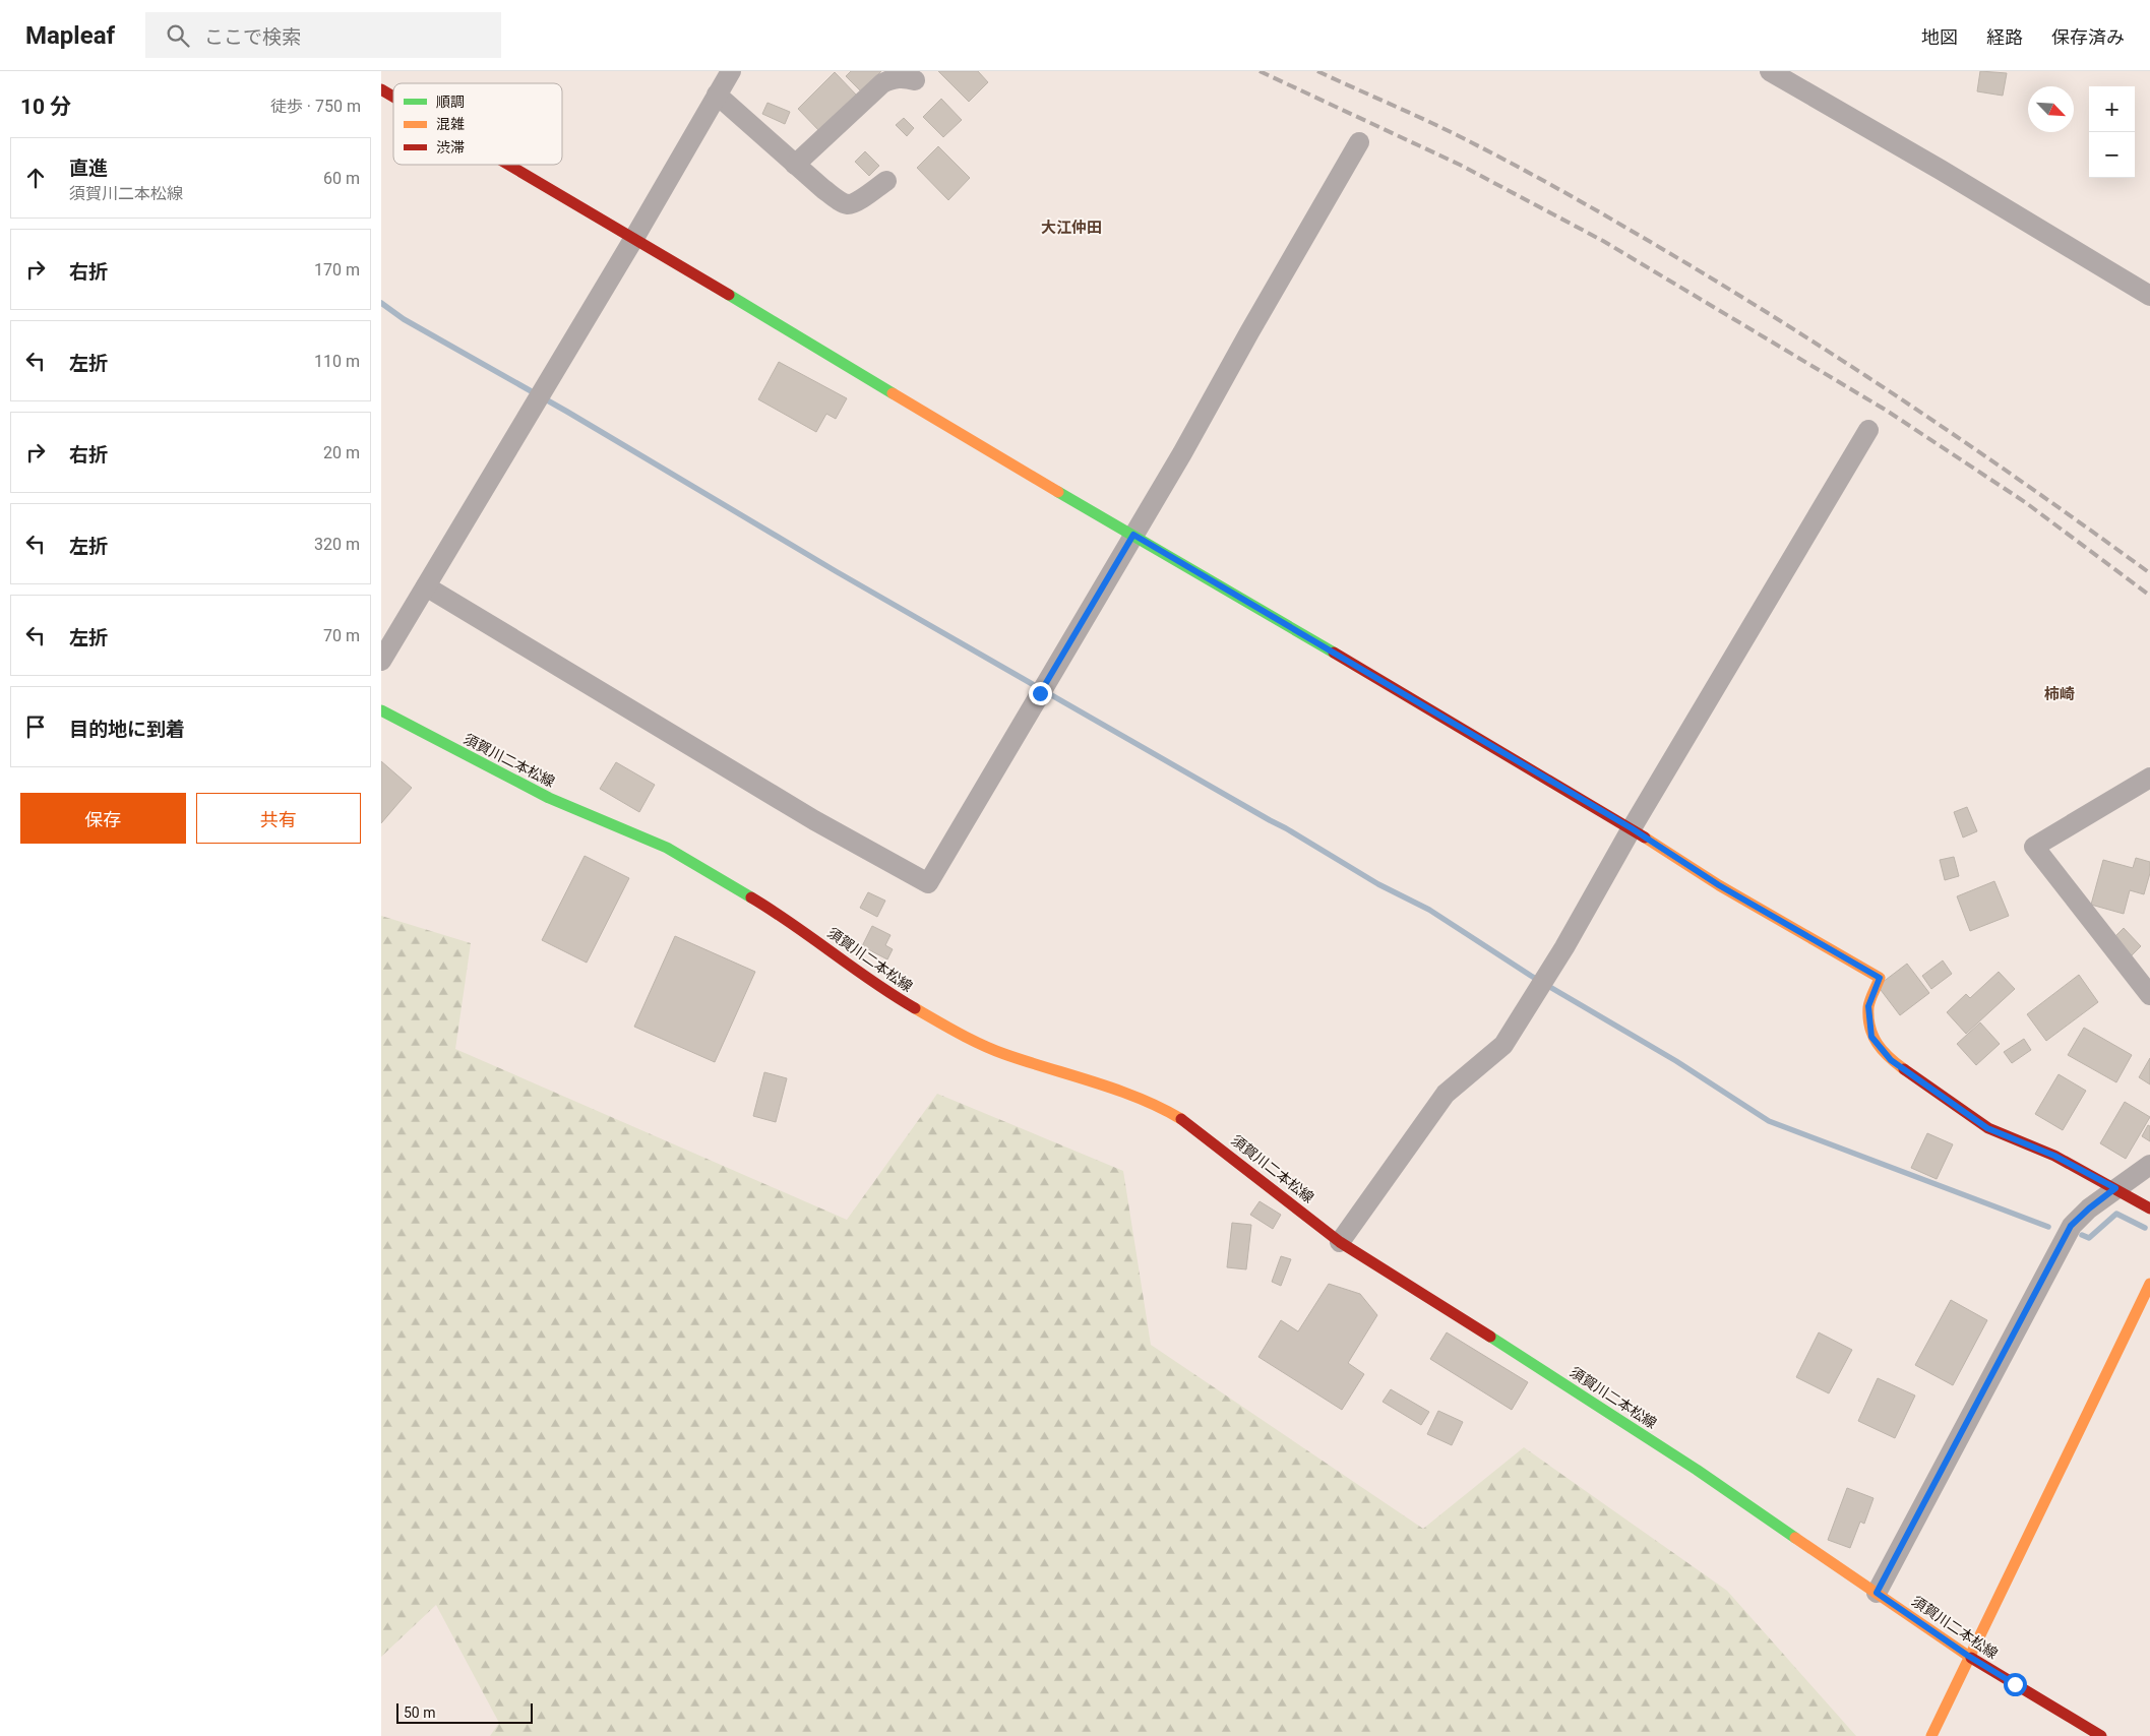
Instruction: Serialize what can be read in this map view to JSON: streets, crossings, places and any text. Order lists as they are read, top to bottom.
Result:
{
  "streets": {
    "street": ["須賀川二本松線"]
  },
  "districts": ["大江仲田", "柿崎"],
  "legend": ["順調", "混雑", "渋滞"],
  "scale_bar": "50 m",
  "north": "bottom right",
  "page": {
    "header": "Mapleaf",
    "search": "ここで検索",
    "nav": ["地図", "経路", "保存済み"],
    "heading": ["10 分", "徒歩 · 750 m"],
    "map_buttons": ["+", "−"],
    "list": [
      ["直進", "須賀川二本松線", "60 m"],
      ["右折", "170 m"],
      ["左折", "110 m"],
      ["右折", "20 m"],
      ["左折", "320 m"],
      ["左折", "70 m"],
      "目的地に到着"
    ],
    "buttons": ["保存", "共有"],
    "scale": "50 m"
  }
}
